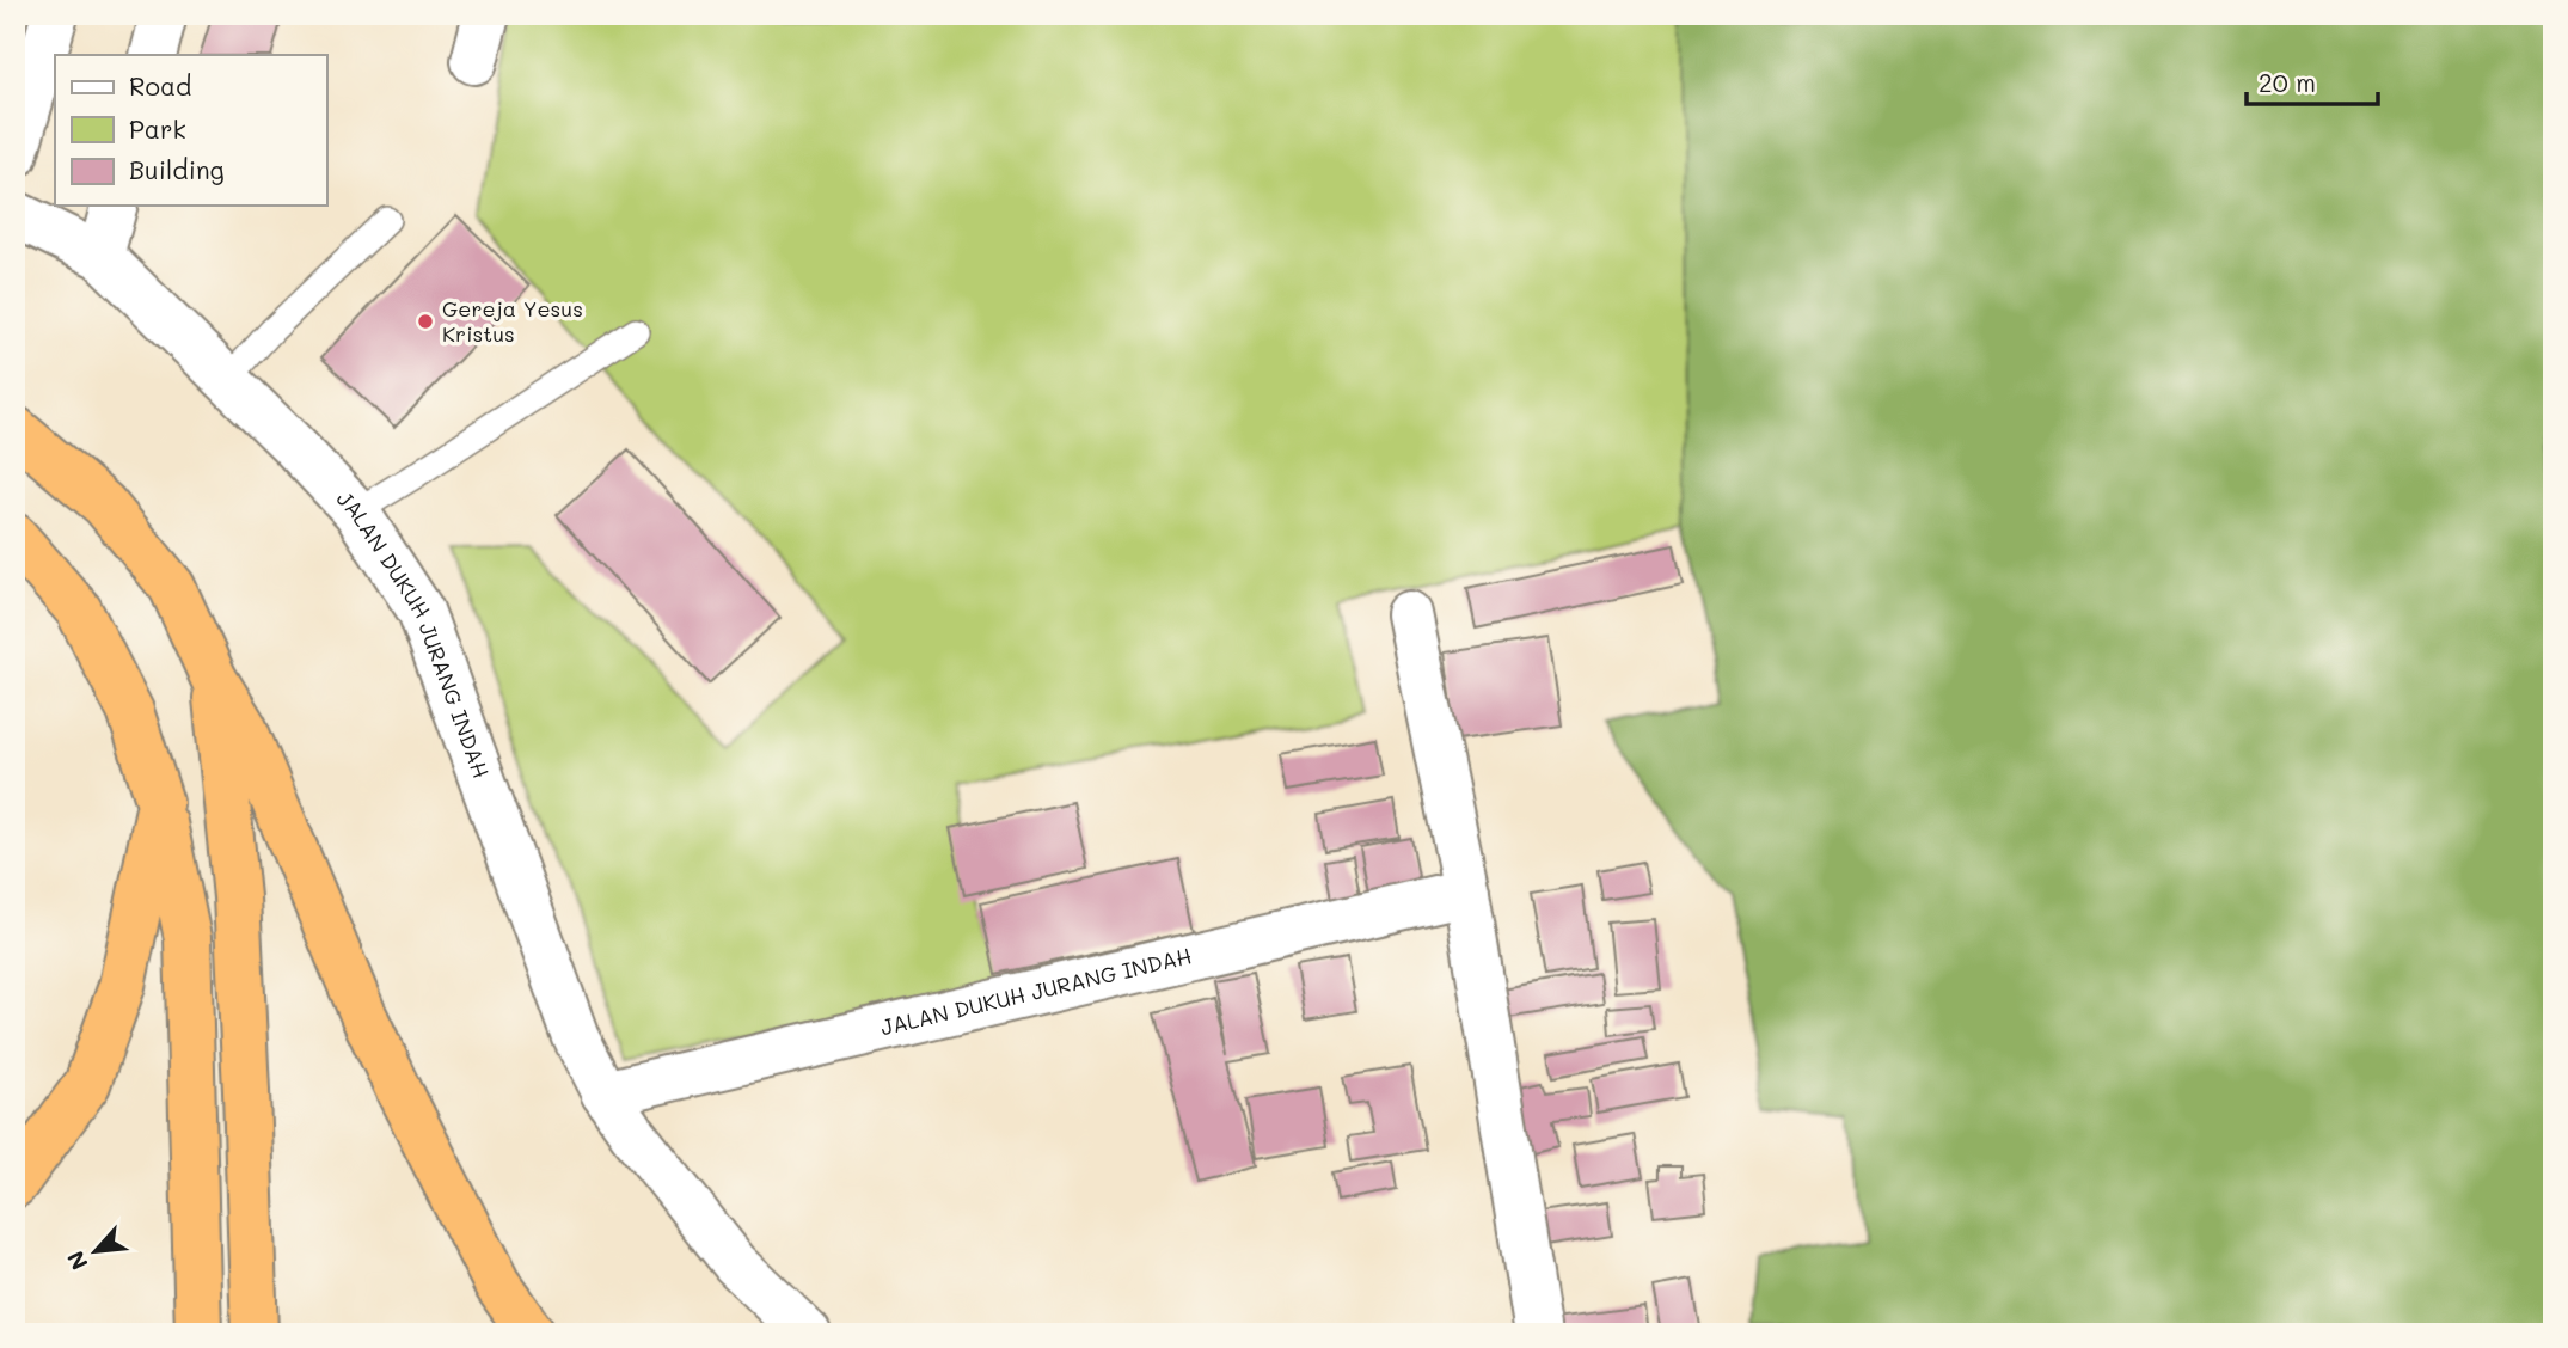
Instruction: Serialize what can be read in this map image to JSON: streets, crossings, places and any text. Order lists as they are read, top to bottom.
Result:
{
  "streets": {
    "street": ["JALAN DUKUH JURANG INDAH"]
  },
  "places": ["Gereja Yesus Kristus"],
  "legend": ["Road", "Park", "Building"],
  "scale_bar": "20 m",
  "north": "bottom left"
}
